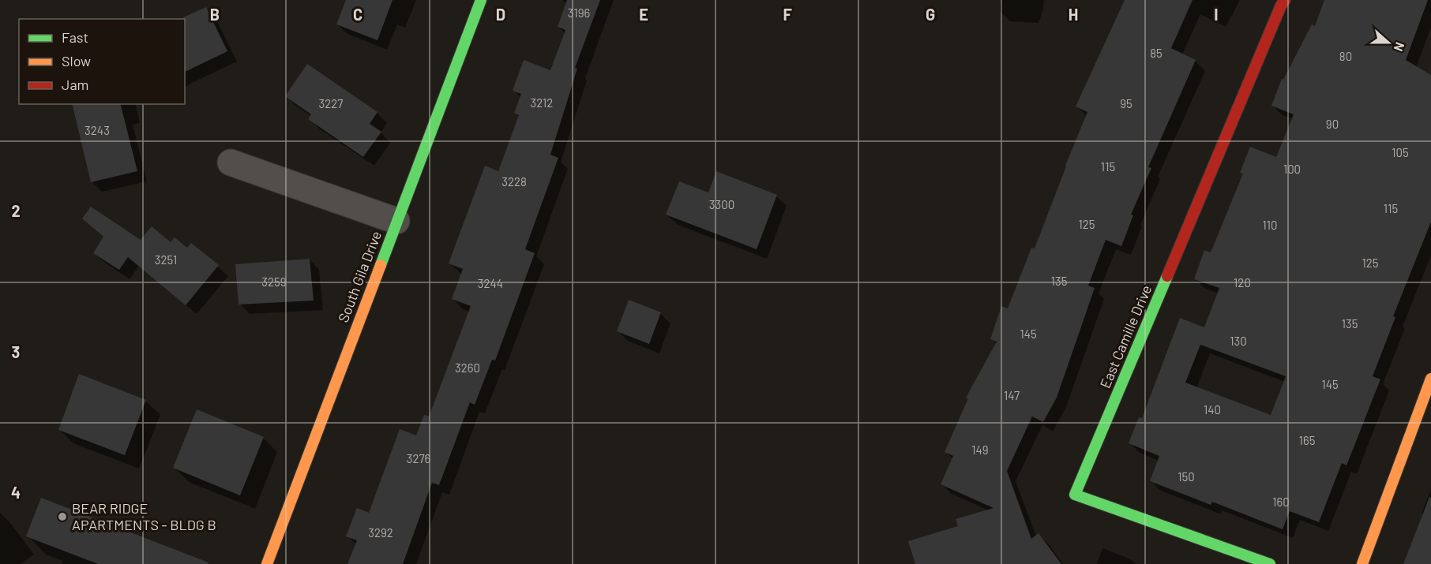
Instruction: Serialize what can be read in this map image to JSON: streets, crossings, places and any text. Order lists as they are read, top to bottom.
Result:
{
  "streets": {
    "street": ["South Gila Drive", "East Camille Drive"]
  },
  "places": ["BEAR RIDGE APARTMENTS - BLDG B"],
  "house_numbers": [
    "3196",
    "85",
    "80",
    "3212",
    "3227",
    "95",
    "90",
    "3243",
    "105",
    "115",
    "100",
    "3228",
    "3300",
    "115",
    "125",
    "110",
    "3251",
    "125",
    "135",
    "3259",
    "120",
    "3244",
    "135",
    "145",
    "130",
    "3260",
    "145",
    "147",
    "140",
    "165",
    "149",
    "3276",
    "150",
    "160",
    "3292"
  ],
  "legend": ["Fast", "Slow", "Jam"],
  "north": "right",
  "grid": {
    "columns": [
      "B",
      "C",
      "D",
      "E",
      "F",
      "G",
      "H",
      "I"
    ],
    "rows": ["2", "3", "4"]
  }
}
